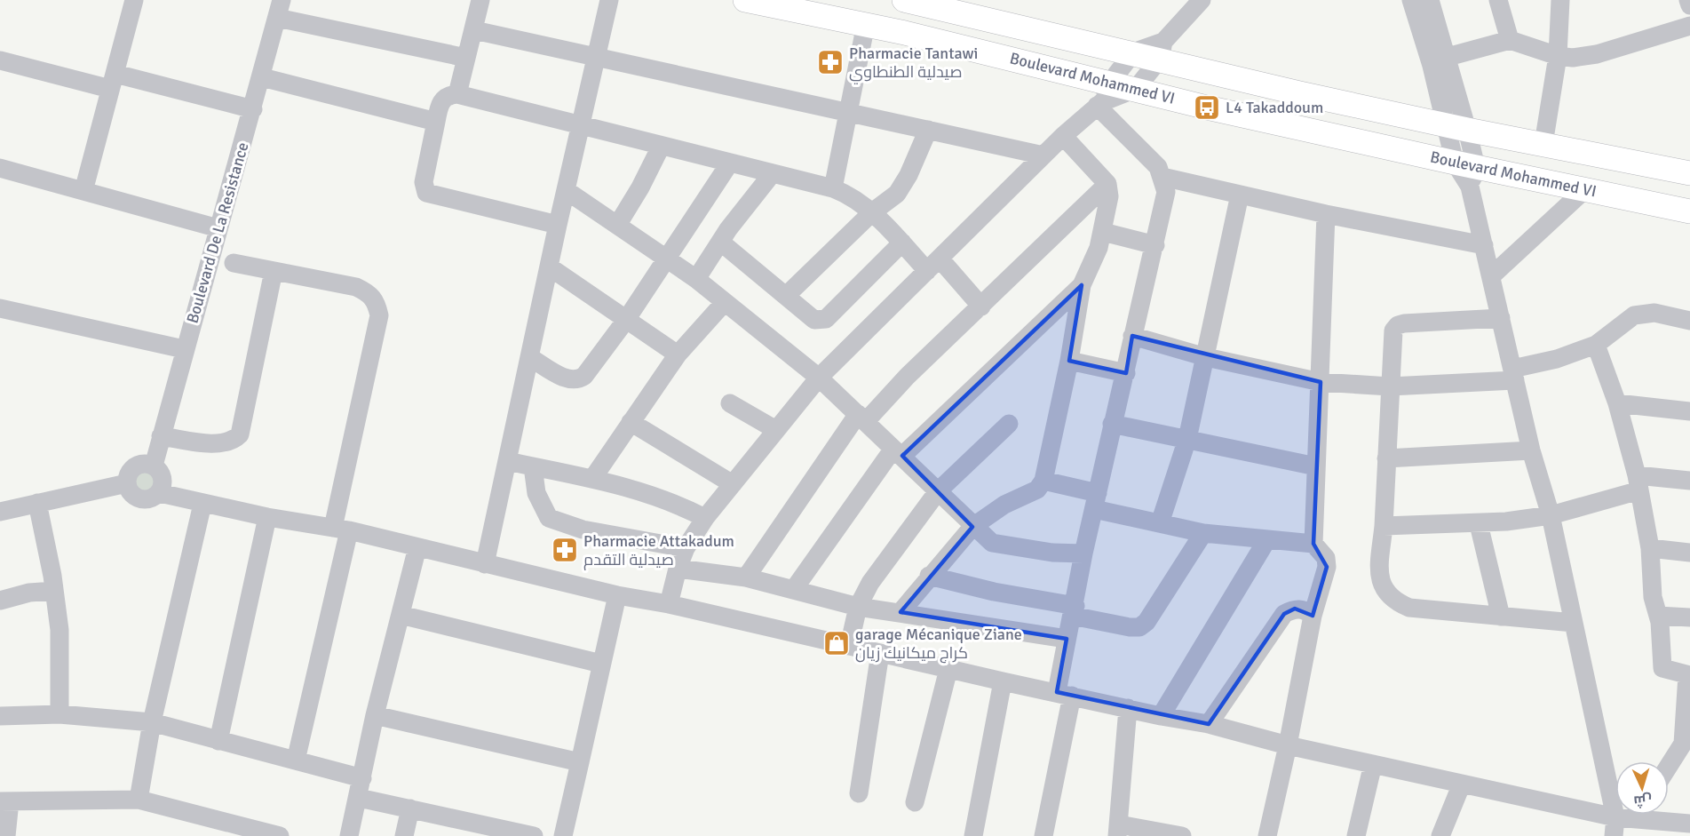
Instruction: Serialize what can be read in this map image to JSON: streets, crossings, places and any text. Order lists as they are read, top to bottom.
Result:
{
  "streets": {
    "main road": ["Boulevard Mohammed VI"],
    "street": ["Boulevard De La Resistance"]
  },
  "places": {
    "pharmacy": ["Pharmacie Tantawi صيدلية الطنطاوي", "Pharmacie Attakadum صيدلية التقدم"],
    "bus stop": ["L4 Takaddoum"],
    "shop": ["garage Mécanique Ziane كراج ميكانيك زيان"]
  },
  "north": "bottom"
}
